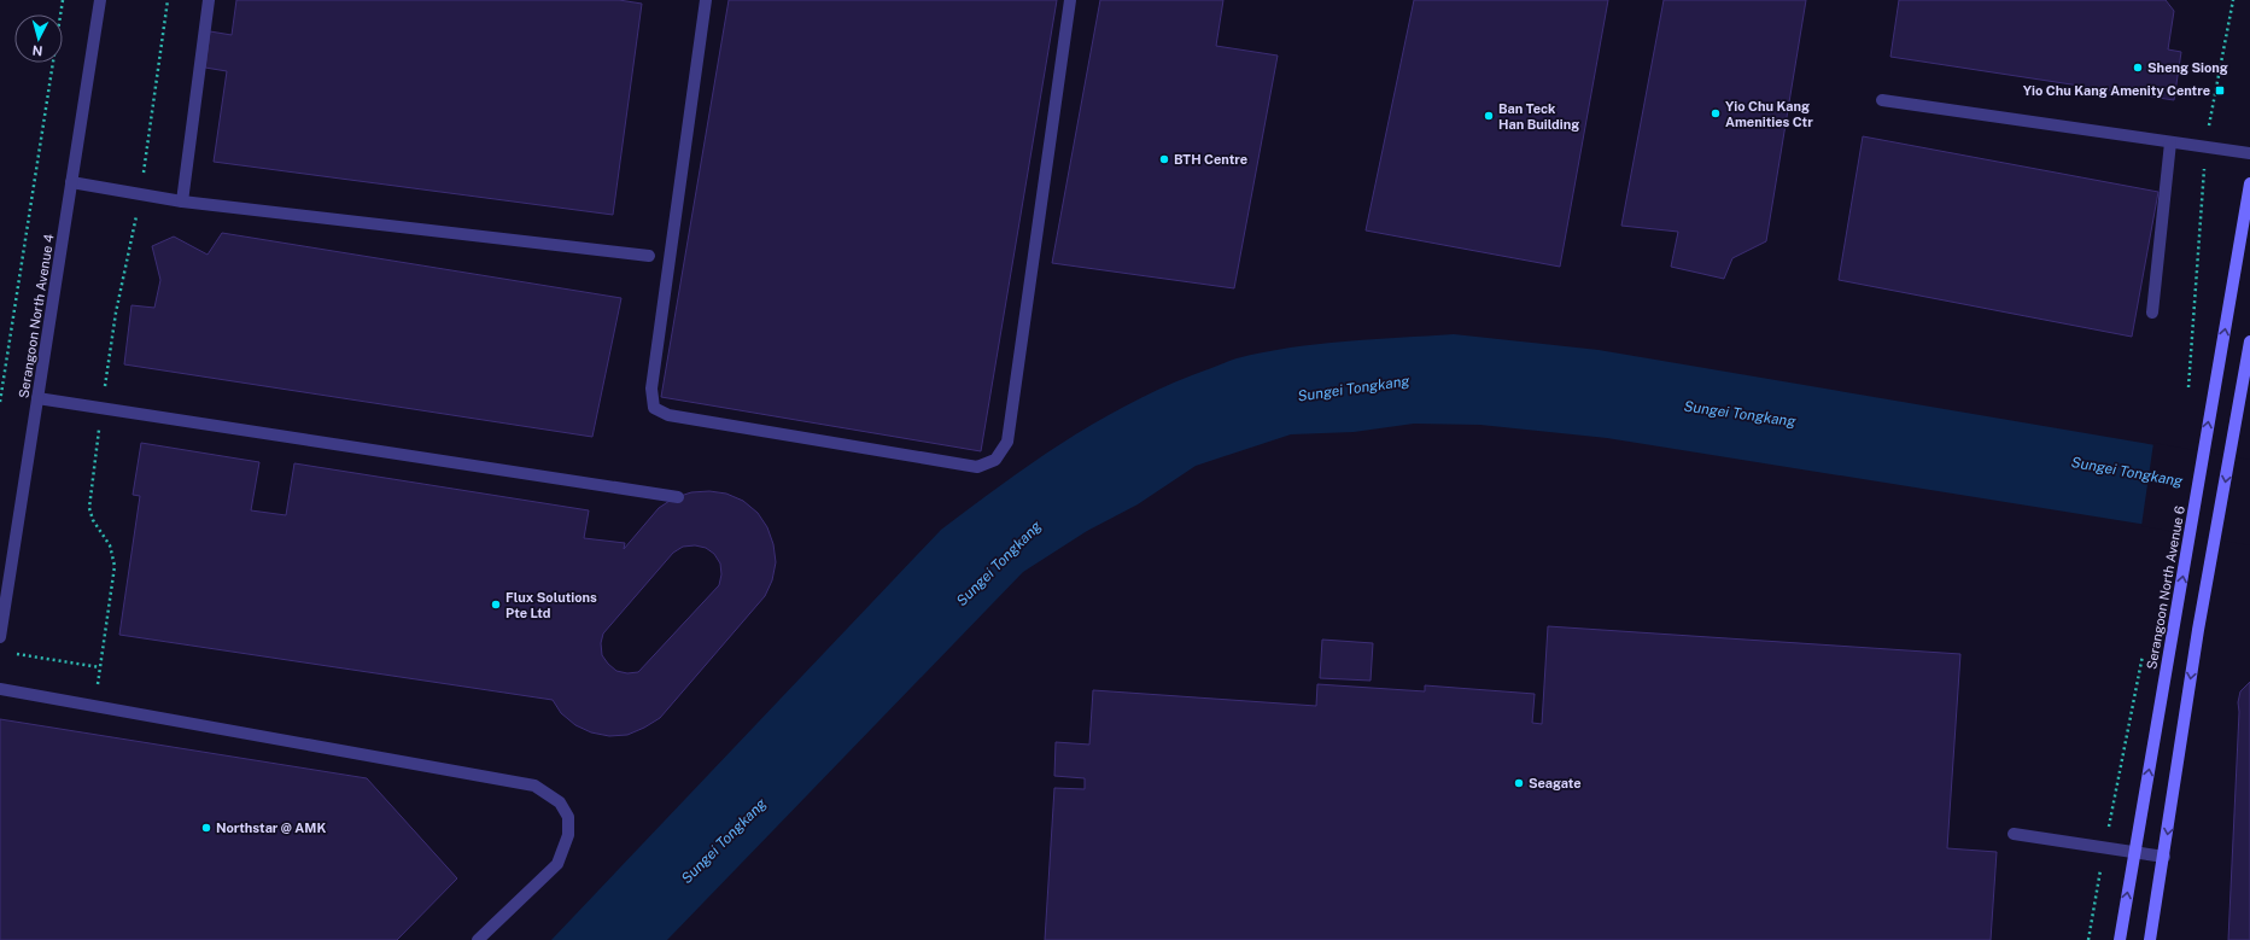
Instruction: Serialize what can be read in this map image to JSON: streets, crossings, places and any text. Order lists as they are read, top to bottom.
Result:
{
  "streets": {
    "street": ["Serangoon North Avenue 4", "Serangoon North Avenue 6"]
  },
  "water": ["Sungei Tongkang"],
  "places": {
    "other": [
      "Sheng Siong",
      "Yio Chu Kang Amenities Ctr",
      "Ban Teck Han Building",
      "BTH Centre",
      "Flux Solutions Pte Ltd",
      "Seagate",
      "Northstar @ AMK"
    ],
    "transit": ["Yio Chu Kang Amenity Centre"]
  },
  "north": "bottom"
}
